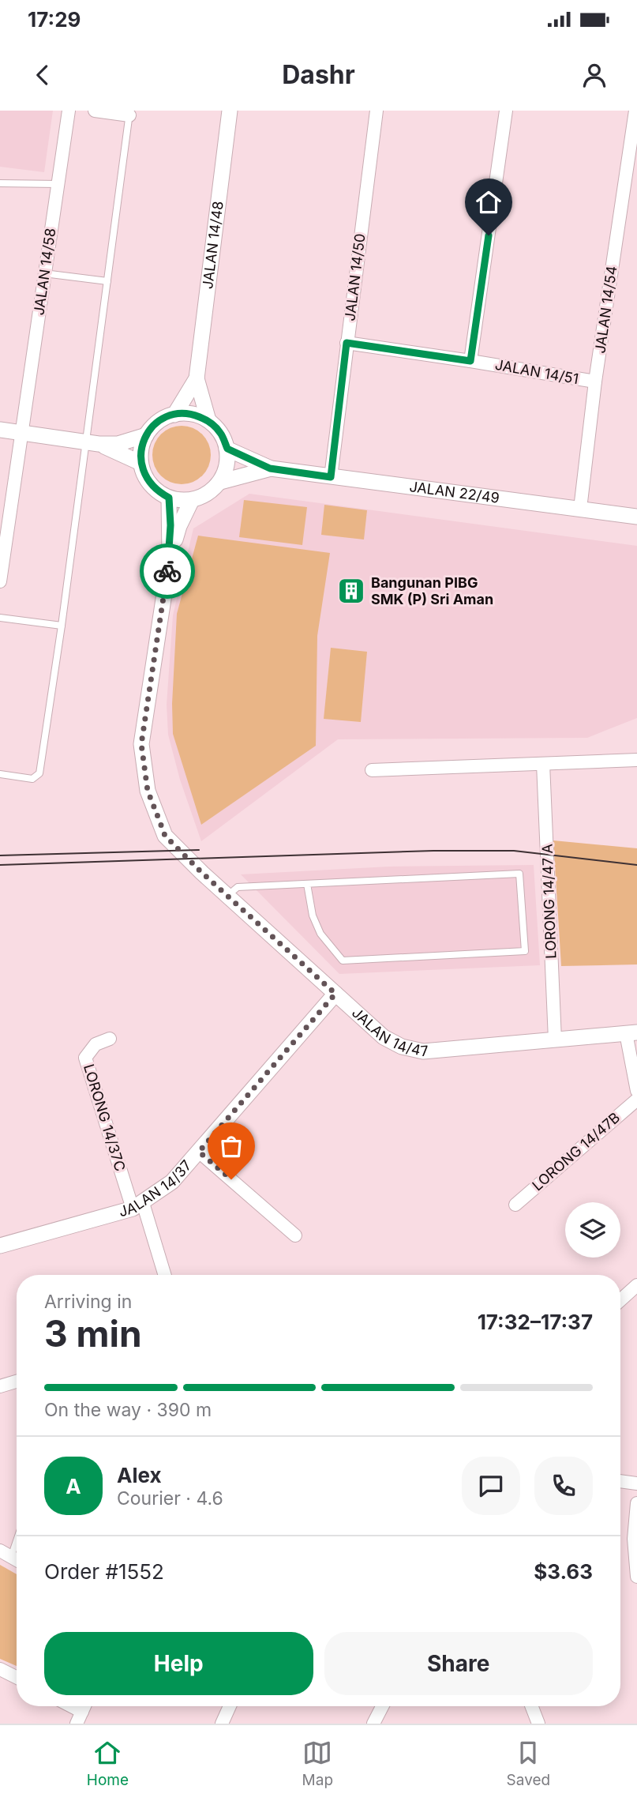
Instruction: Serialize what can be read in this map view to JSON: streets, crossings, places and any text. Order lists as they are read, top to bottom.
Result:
{
  "streets": {
    "street": [
      "JALAN 14/48",
      "JALAN 14/58",
      "JALAN 14/50",
      "JALAN 14/54",
      "JALAN 14/51",
      "JALAN 22/49",
      "LORONG 14/47 A",
      "JALAN 14/47",
      "LORONG 14/37C",
      "LORONG 14/47B",
      "JALAN 14/37"
    ]
  },
  "crossings": [
    ["JALAN 14/48", "JALAN 22/49"],
    ["JALAN 14/48", "JALAN 14/47"],
    ["JALAN 14/50", "JALAN 14/51"],
    ["JALAN 14/50", "JALAN 22/49"],
    ["JALAN 14/54", "JALAN 14/51"],
    ["JALAN 14/54", "JALAN 22/49"],
    ["JALAN 22/49", "JALAN 14/47"],
    ["LORONG 14/47 A", "JALAN 14/47"],
    ["JALAN 14/47", "JALAN 14/37"],
    ["LORONG 14/37C", "JALAN 14/37"]
  ],
  "places": {
    "building": ["Bangunan PIBG SMK (P) Sri Aman"]
  },
  "page": {
    "status": "17:29",
    "header": "Dashr",
    "heading": ["3 min", "Arriving in", "17:32–17:37"],
    "panel": [
      "Alex",
      "Courier · 4.6",
      "Order #1552",
      "$3.63"
    ],
    "bar": "On the way · 390 m",
    "round": "A",
    "buttons": ["Help", "Share"],
    "tabs": ["Home", "Map", "Saved"]
  }
}
